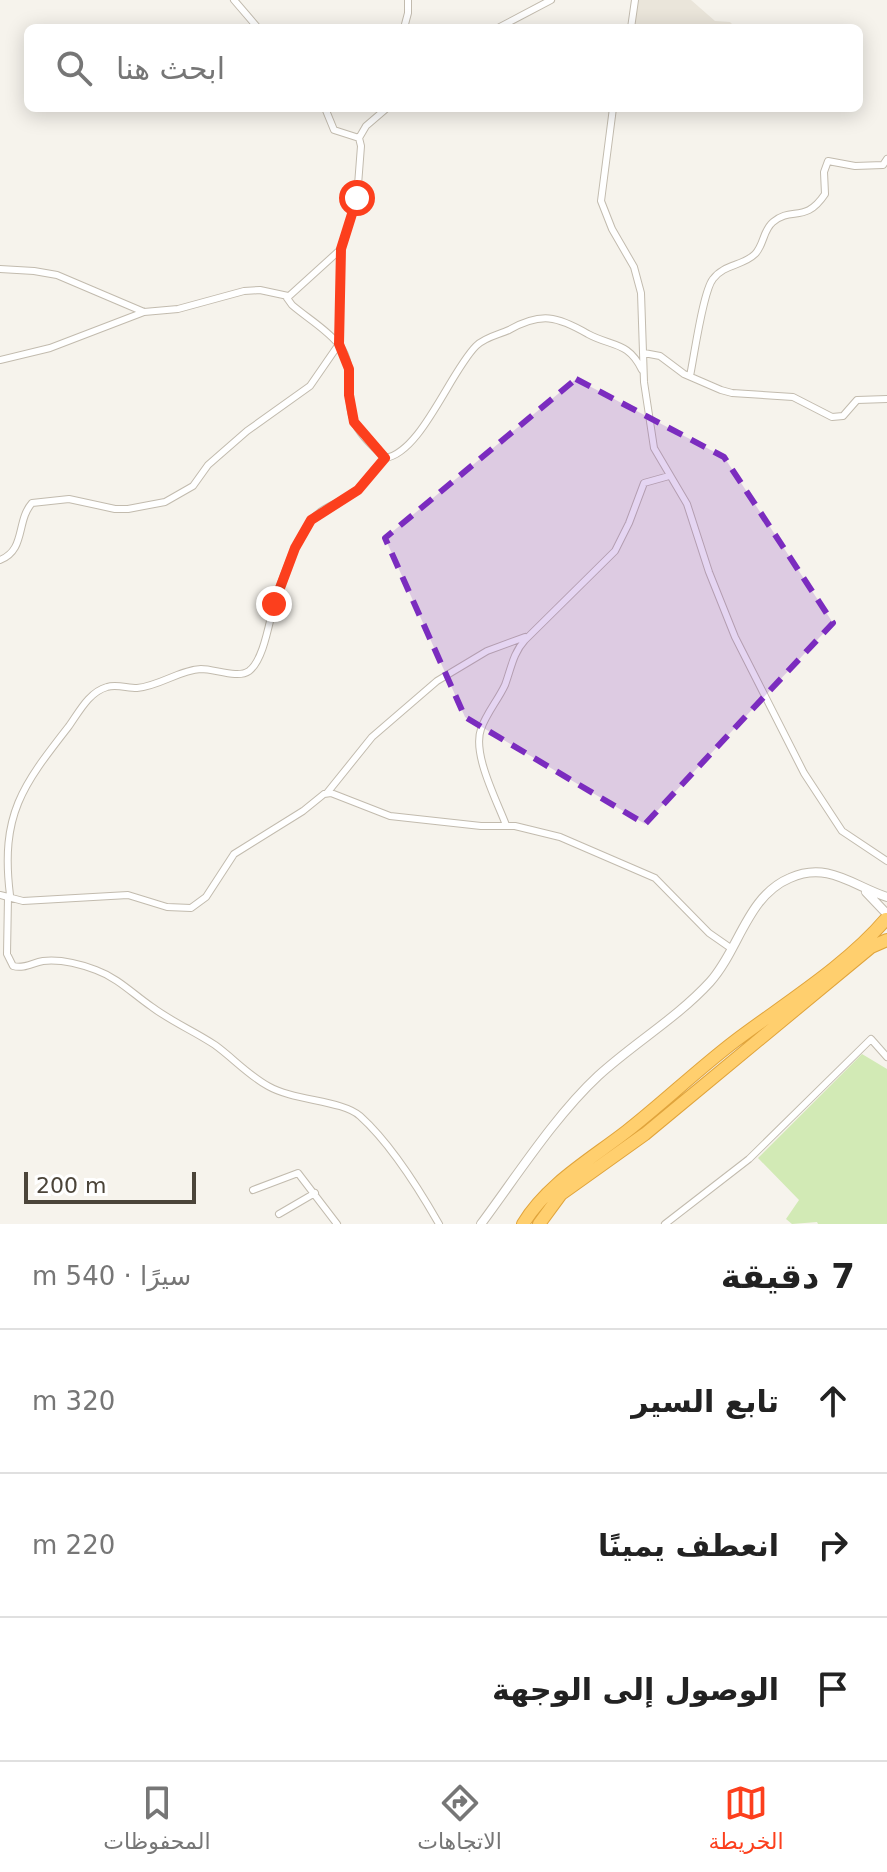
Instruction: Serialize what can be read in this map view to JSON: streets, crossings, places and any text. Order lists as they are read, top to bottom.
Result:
{
  "scale_bar": "200 m",
  "page": {
    "search": "ابحث هنا",
    "scale": "200 m",
    "heading": ["7 دقيقة", "سيرًا · 540 m"],
    "list": [
      ["تابع السير", "320 m"],
      ["انعطف يمينًا", "220 m"],
      "الوصول إلى الوجهة"
    ],
    "nav": ["الخريطة", "الاتجاهات", "المحفوظات"]
  }
}
